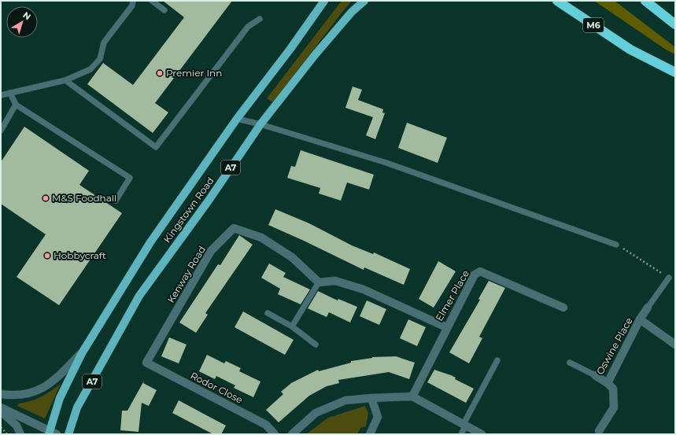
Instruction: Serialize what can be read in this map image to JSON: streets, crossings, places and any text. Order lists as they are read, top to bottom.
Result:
{
  "streets": {
    "highway": ["M6"],
    "main road": ["A7", "Kingstown Road"],
    "street": [
      "Kenway Road",
      "Elmer Place",
      "Oswine Place",
      "Rodor Close"
    ]
  },
  "crossings": [
    ["Kenway Road", "Rodor Close"]
  ],
  "places": ["Premier Inn", "M&S Foodhall", "Hobbycraft"],
  "north": "top right"
}
